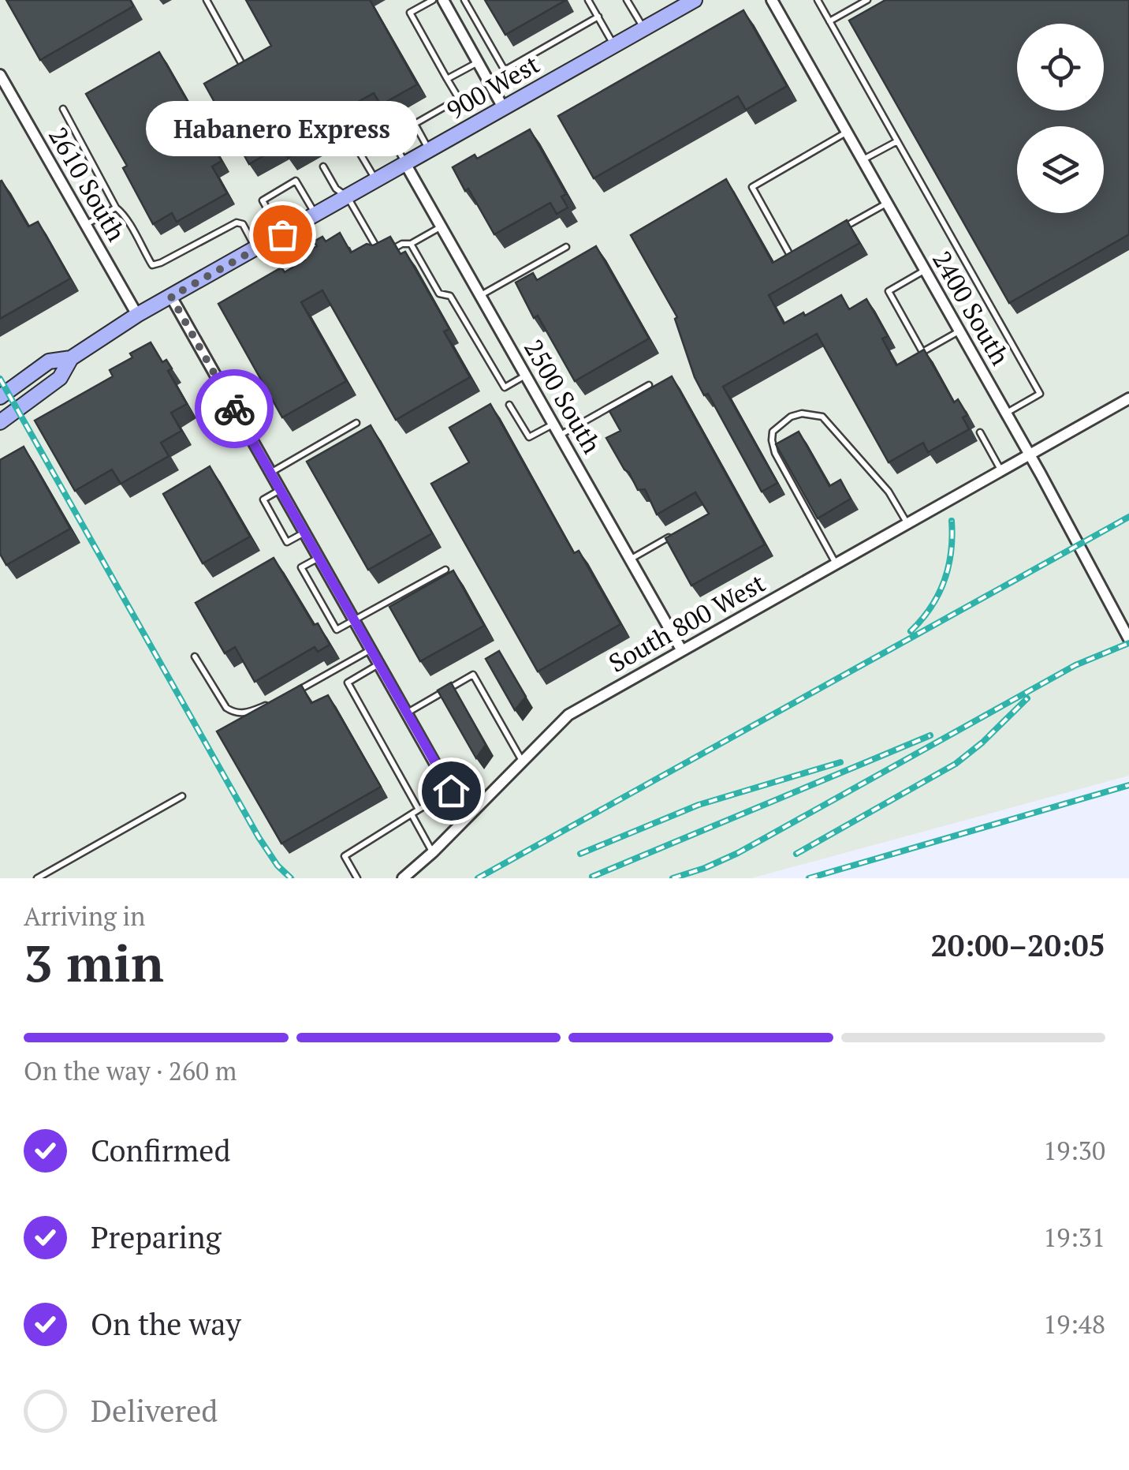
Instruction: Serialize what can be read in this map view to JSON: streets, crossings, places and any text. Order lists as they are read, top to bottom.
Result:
{
  "streets": {
    "main road": ["900 West"],
    "street": [
      "2610 South",
      "2400 South",
      "2500 South",
      "South 800 West"
    ]
  },
  "crossings": [
    ["900 West", "2610 South"],
    ["900 West", "2500 South"],
    ["2400 South", "South 800 West"],
    ["2500 South", "South 800 West"]
  ],
  "places": ["Habanero Express"],
  "page": {
    "bubble": "Habanero Express",
    "heading": ["3 min", "Arriving in", "20:00–20:05"],
    "bar": "On the way · 260 m",
    "list": [
      ["Confirmed", "19:30"],
      ["Preparing", "19:31"],
      ["On the way", "19:48"],
      "Delivered"
    ]
  }
}
